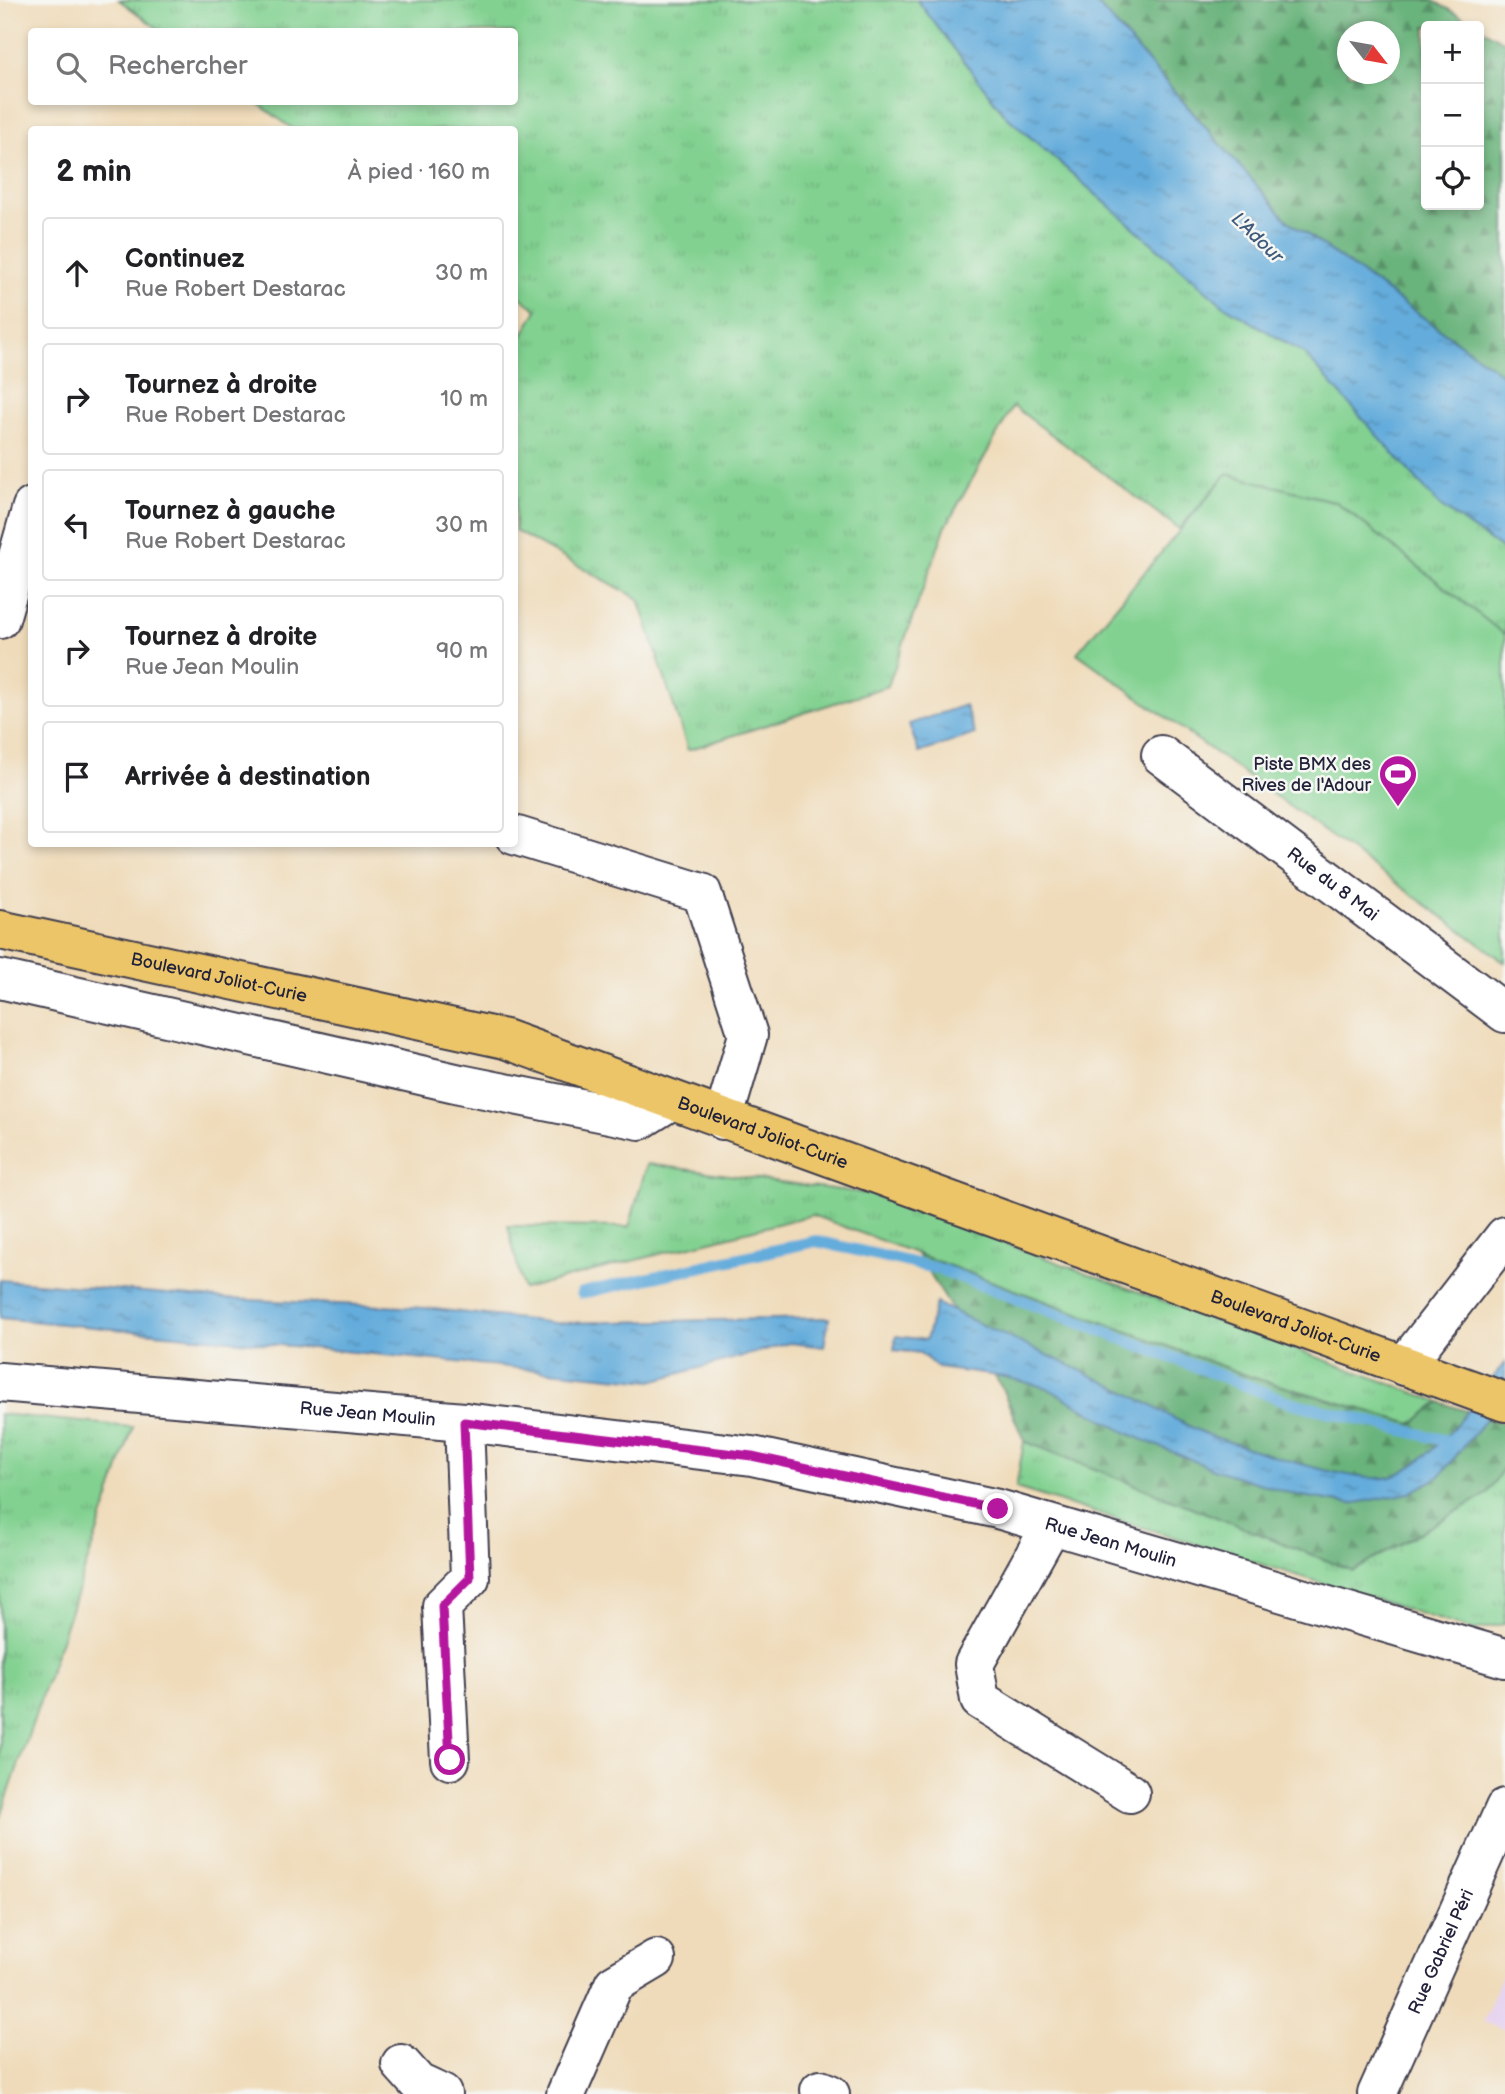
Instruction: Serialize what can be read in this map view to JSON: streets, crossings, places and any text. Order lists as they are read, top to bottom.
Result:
{
  "streets": {
    "main road": ["Boulevard Joliot-Curie"],
    "street": ["Rue du 8 Mai", "Rue Jean Moulin", "Rue Gabriel Péri"]
  },
  "water": ["L'Adour"],
  "places": {
    "sports": ["Piste BMX des Rives de l'Adour"]
  },
  "north": "bottom right",
  "page": {
    "map_buttons": ["+", "−"],
    "search": "Rechercher",
    "heading": ["2 min", "À pied · 160 m"],
    "list": [
      ["Continuez", "Rue Robert Destarac", "30 m"],
      ["Tournez à droite", "Rue Robert Destarac", "10 m"],
      ["Tournez à gauche", "Rue Robert Destarac", "30 m"],
      ["Tournez à droite", "Rue Jean Moulin", "90 m"],
      "Arrivée à destination"
    ]
  }
}
